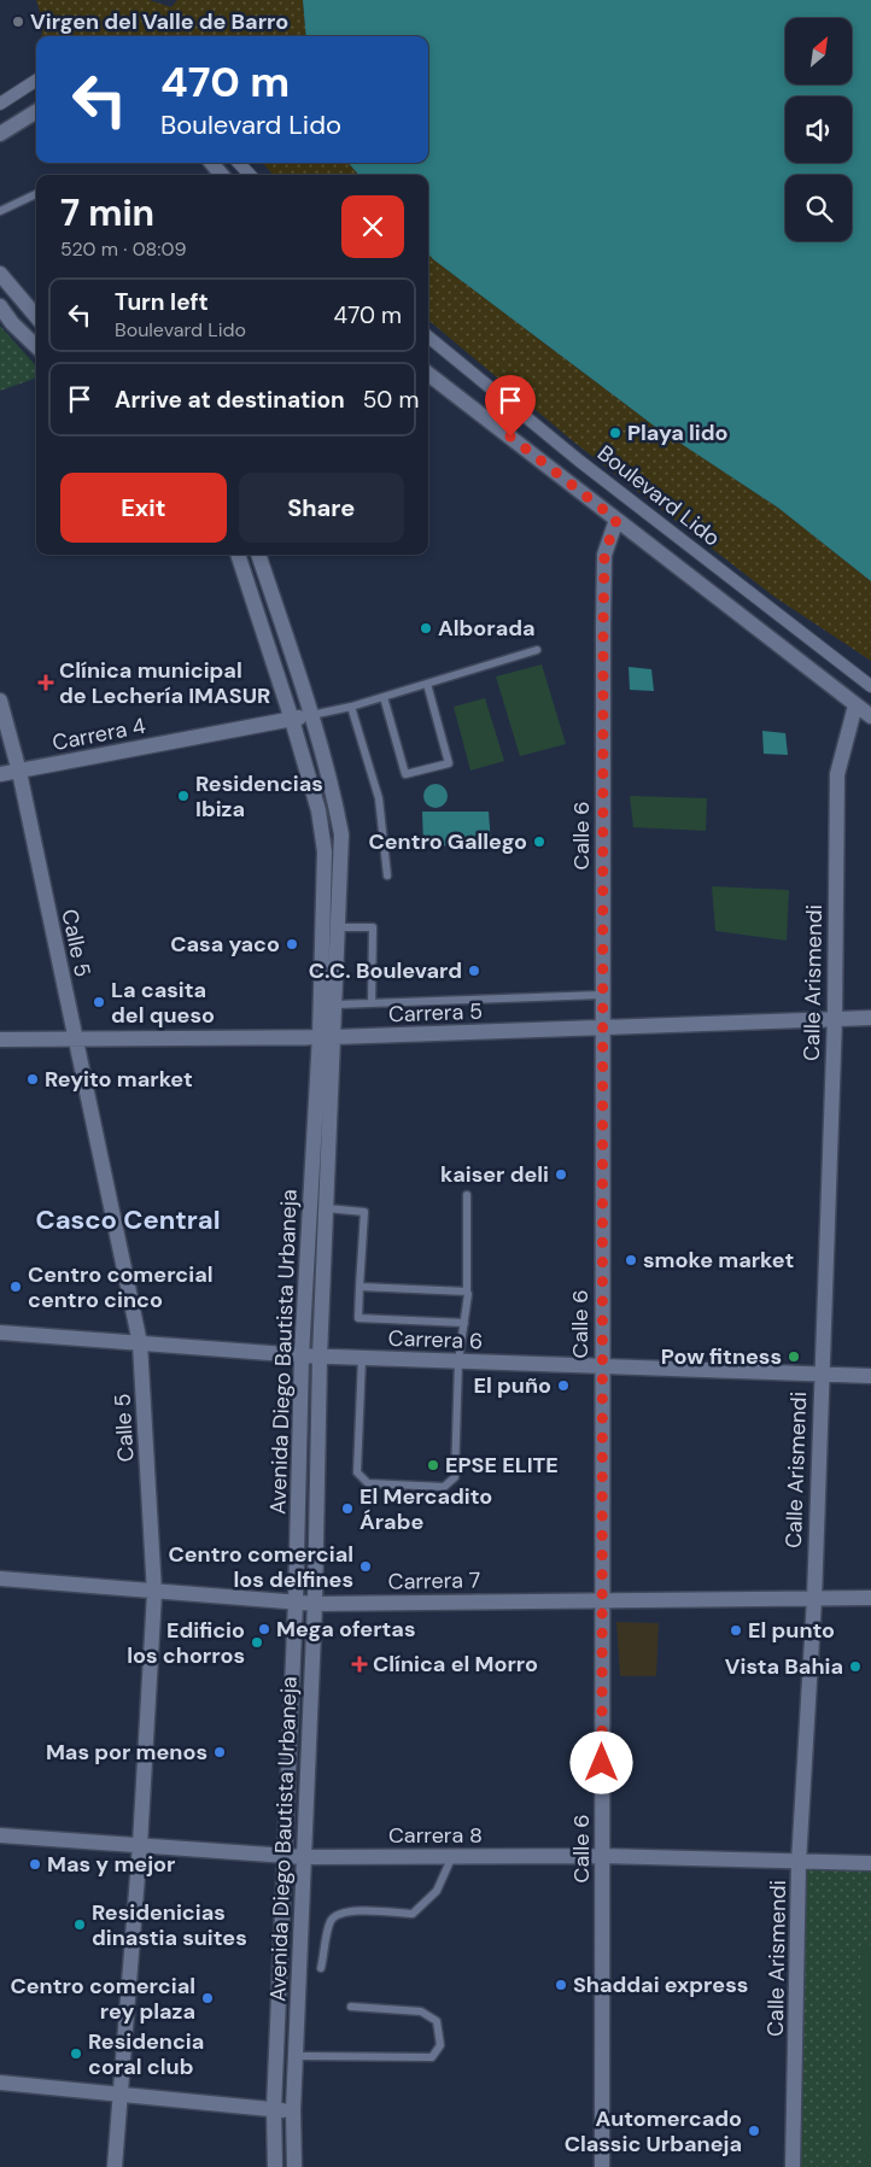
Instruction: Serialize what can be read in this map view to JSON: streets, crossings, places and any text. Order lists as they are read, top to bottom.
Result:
{
  "streets": {
    "street": [
      "Boulevard Lido",
      "Carrera 4",
      "Calle 6",
      "Calle 5",
      "Calle Arismendi",
      "Carrera 5",
      "Carrera 6",
      "Avenida Diego Bautista Urbaneja",
      "Carrera 7",
      "Carrera 8"
    ]
  },
  "crossings": [
    ["Boulevard Lido", "Calle 6"],
    ["Boulevard Lido", "Calle Arismendi"],
    ["Carrera 4", "Calle 5"],
    ["Carrera 4", "Avenida Diego Bautista Urbaneja"],
    ["Calle 6", "Carrera 5"],
    ["Calle 6", "Carrera 6"],
    ["Calle 6", "Carrera 7"],
    ["Calle 6", "Carrera 8"],
    ["Calle 5", "Carrera 5"],
    ["Calle 5", "Carrera 6"],
    ["Calle 5", "Carrera 7"],
    ["Calle 5", "Carrera 8"],
    ["Calle Arismendi", "Carrera 5"],
    ["Calle Arismendi", "Carrera 6"],
    ["Calle Arismendi", "Carrera 7"],
    ["Calle Arismendi", "Carrera 8"],
    ["Carrera 5", "Avenida Diego Bautista Urbaneja"],
    ["Carrera 6", "Avenida Diego Bautista Urbaneja"],
    ["Avenida Diego Bautista Urbaneja", "Carrera 7"],
    ["Avenida Diego Bautista Urbaneja", "Carrera 8"]
  ],
  "districts": ["Casco Central"],
  "places": {
    "other": [
      "Virgen del Valle de Barro",
      "Playa lido",
      "Alborada",
      "Residencias Ibiza",
      "Centro Gallego",
      "Casa yaco",
      "C.C. Boulevard",
      "La casita del queso",
      "Reyito market",
      "kaiser deli",
      "smoke market",
      "Centro comercial centro cinco",
      "Pow fitness",
      "El puño",
      "EPSE ELITE",
      "El Mercadito Árabe",
      "Centro comercial los delfines",
      "Mega ofertas",
      "El punto",
      "Edificio los chorros",
      "Vista Bahia",
      "Mas por menos",
      "Mas y mejor",
      "Residenicias dinastia suites",
      "Shaddai express",
      "Centro comercial rey plaza",
      "Residencia coral club",
      "Automercado Classic Urbaneja"
    ],
    "health": ["Clínica municipal de Lechería IMASUR", "Clínica el Morro"]
  },
  "north": "top right",
  "page": {
    "turn": ["470 m", "Boulevard Lido"],
    "heading": ["7 min", "520 m · 08:09"],
    "list": [
      {
        "name": "Turn left",
        "note": "Boulevard Lido",
        "value": "470 m"
      },
      {
        "name": "Arrive at destination",
        "value": "50 m"
      }
    ],
    "buttons": ["Exit", "Share"]
  }
}
